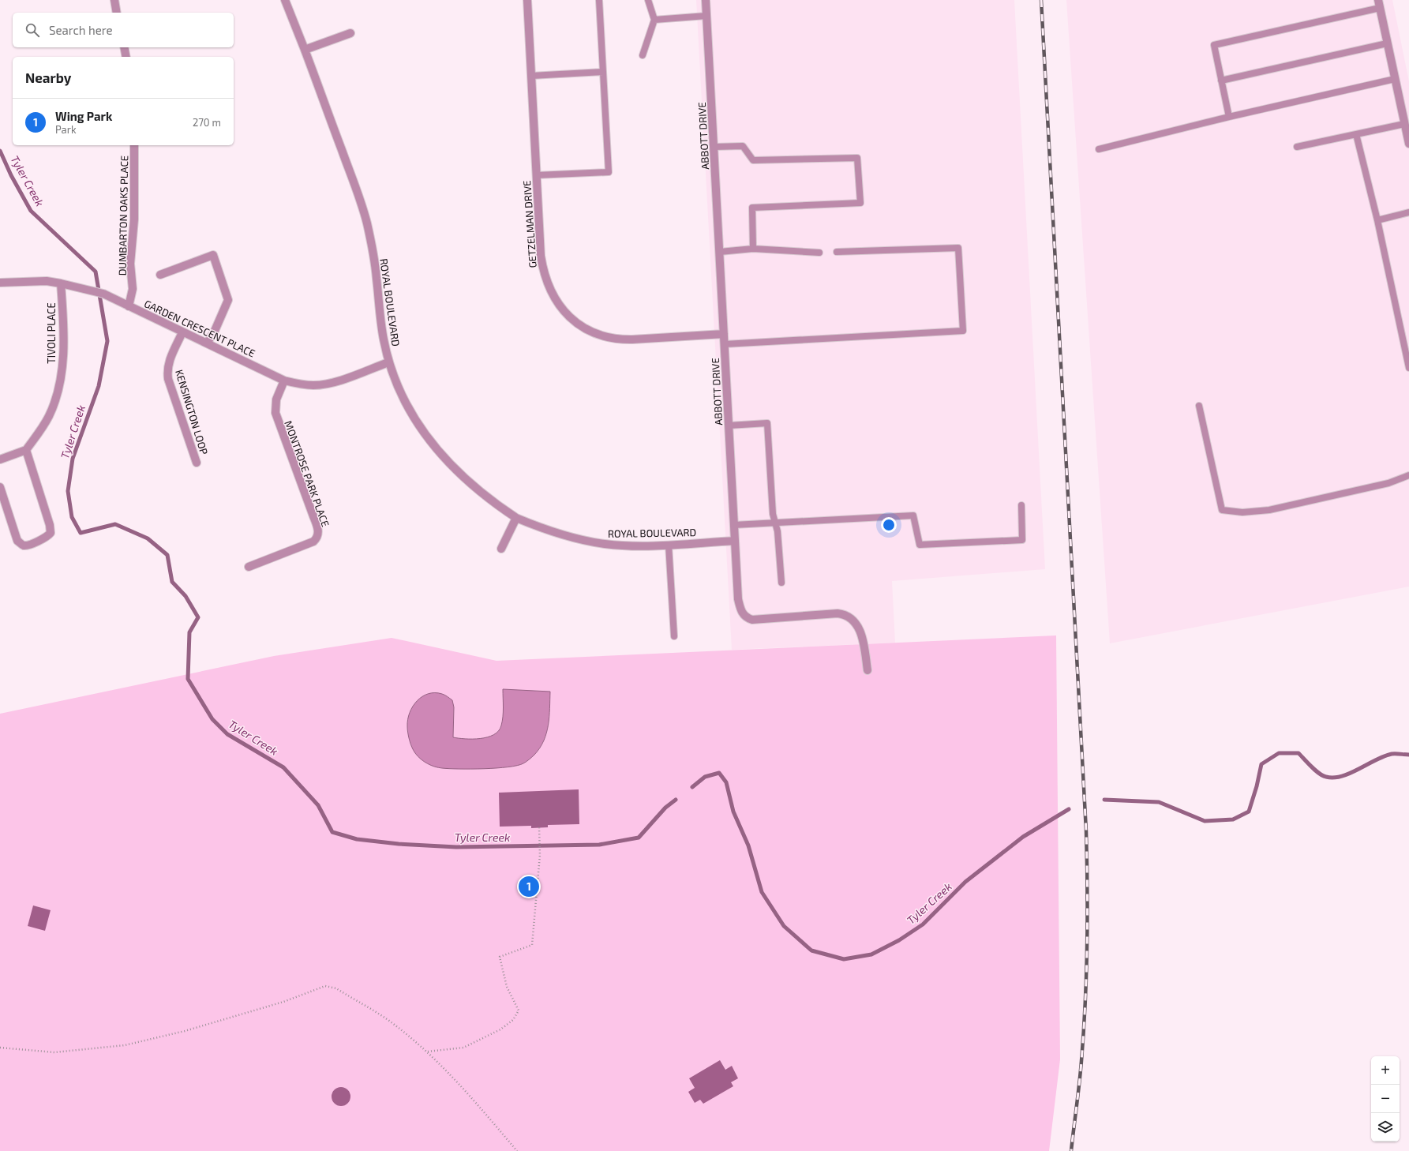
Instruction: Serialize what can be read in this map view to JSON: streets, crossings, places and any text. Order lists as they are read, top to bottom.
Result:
{
  "streets": {
    "street": [
      "ABBOTT DRIVE",
      "DUMBARTON OAKS PLACE",
      "GETZELMAN DRIVE",
      "ROYAL BOULEVARD",
      "GARDEN CRESCENT PLACE",
      "TIVOLI PLACE",
      "KENSINGTON LOOP",
      "MONTROSE PARK PLACE"
    ]
  },
  "crossings": [
    ["ABBOTT DRIVE", "GETZELMAN DRIVE"],
    ["ABBOTT DRIVE", "ROYAL BOULEVARD"],
    ["DUMBARTON OAKS PLACE", "GARDEN CRESCENT PLACE"],
    ["ROYAL BOULEVARD", "GARDEN CRESCENT PLACE"],
    ["GARDEN CRESCENT PLACE", "TIVOLI PLACE"],
    ["GARDEN CRESCENT PLACE", "KENSINGTON LOOP"],
    ["GARDEN CRESCENT PLACE", "MONTROSE PARK PLACE"]
  ],
  "water": ["Tyler Creek"],
  "page": {
    "search": "Search here",
    "heading": "Nearby",
    "list": [
      {
        "mark": "1",
        "name": "Wing Park",
        "note": "Park",
        "value": "270 m"
      }
    ],
    "pins": "1",
    "map_buttons": ["+", "−"]
  }
}
